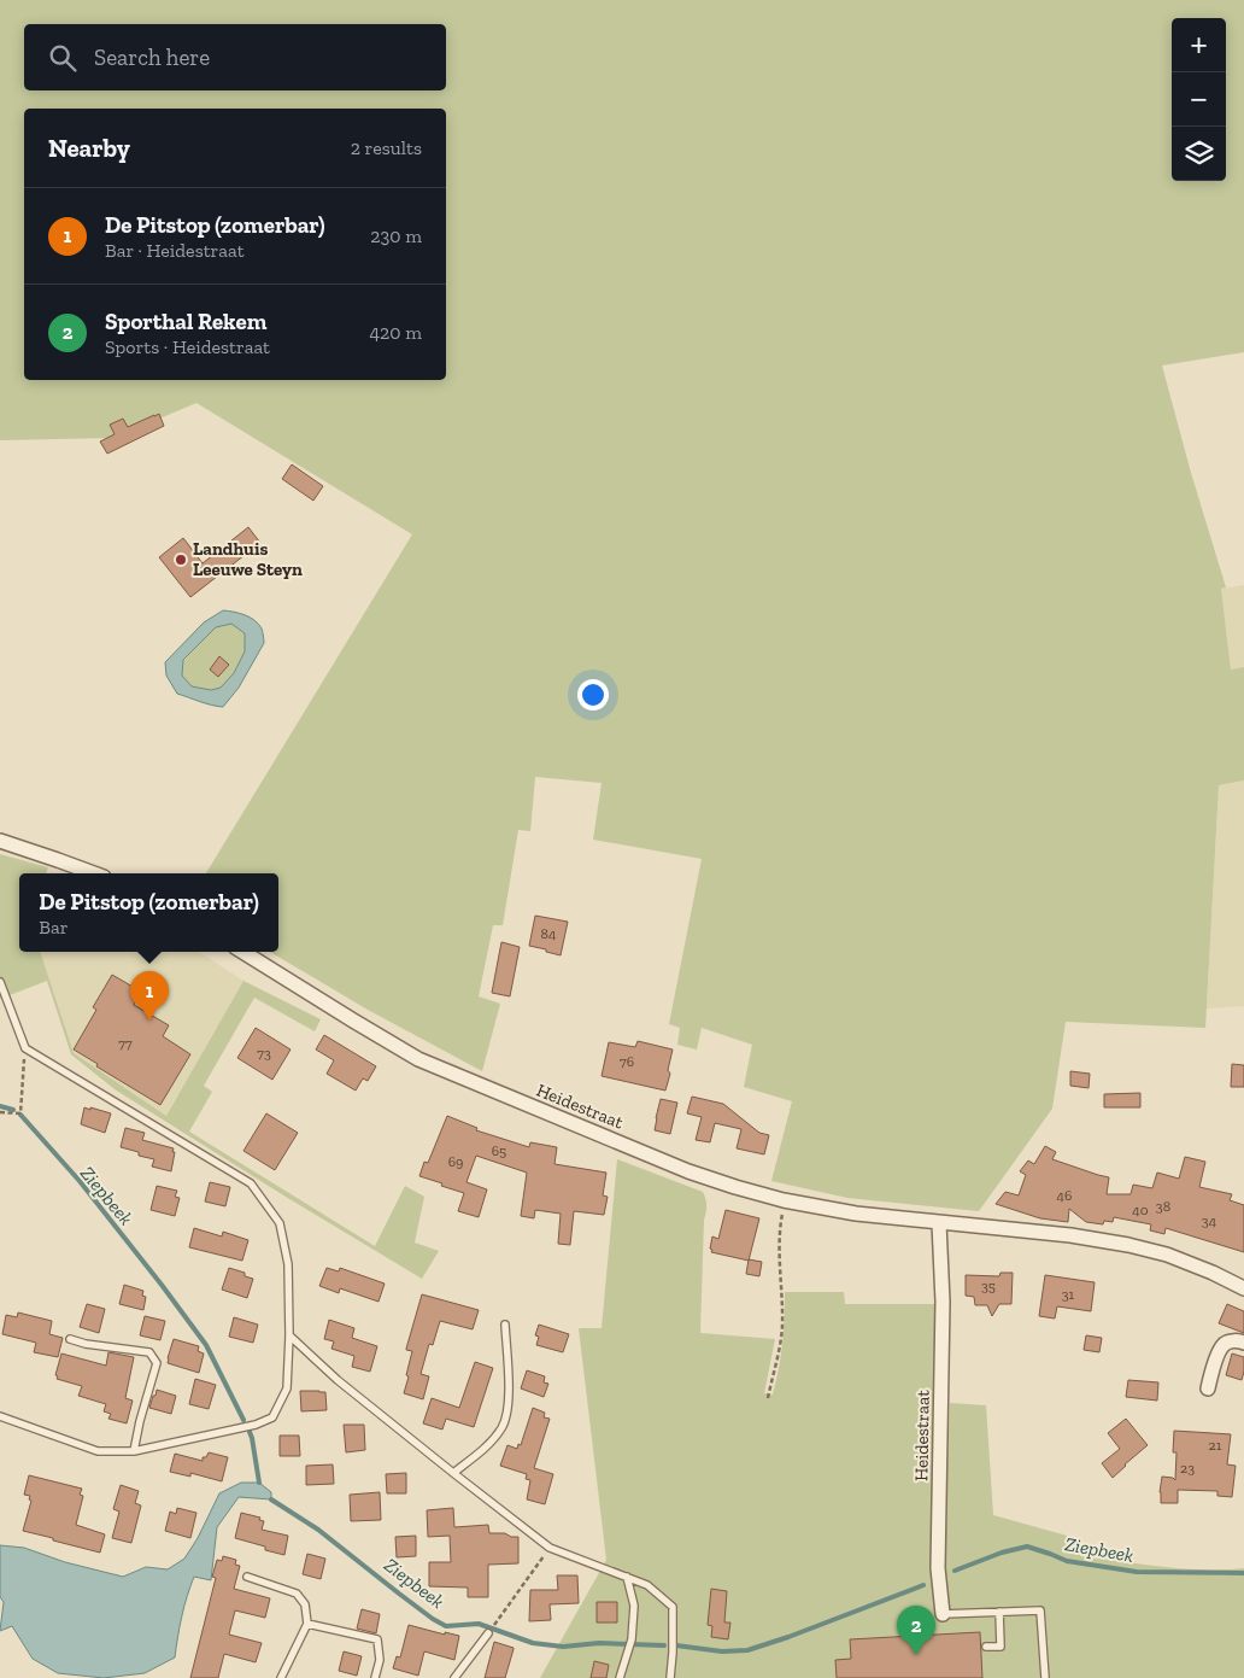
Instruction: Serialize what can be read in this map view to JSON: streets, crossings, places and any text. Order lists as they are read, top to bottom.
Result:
{
  "streets": {
    "street": ["Heidestraat"]
  },
  "water": ["Ziepbeek"],
  "places": ["Landhuis Leeuwe Steyn"],
  "house_numbers": [
    "84",
    "77",
    "73",
    "76",
    "65",
    "69",
    "46",
    "38",
    "40",
    "34",
    "35",
    "31",
    "21",
    "23"
  ],
  "page": {
    "map_buttons": ["+", "−"],
    "search": "Search here",
    "heading": ["Nearby", "2 results"],
    "list": [
      {
        "mark": "1",
        "name": "De Pitstop (zomerbar)",
        "note": "Bar · Heidestraat",
        "value": "230 m"
      },
      {
        "mark": "2",
        "name": "Sporthal Rekem",
        "note": "Sports · Heidestraat",
        "value": "420 m"
      }
    ],
    "popup": ["De Pitstop (zomerbar)", "Bar"],
    "pins": ["1", "2"]
  }
}
